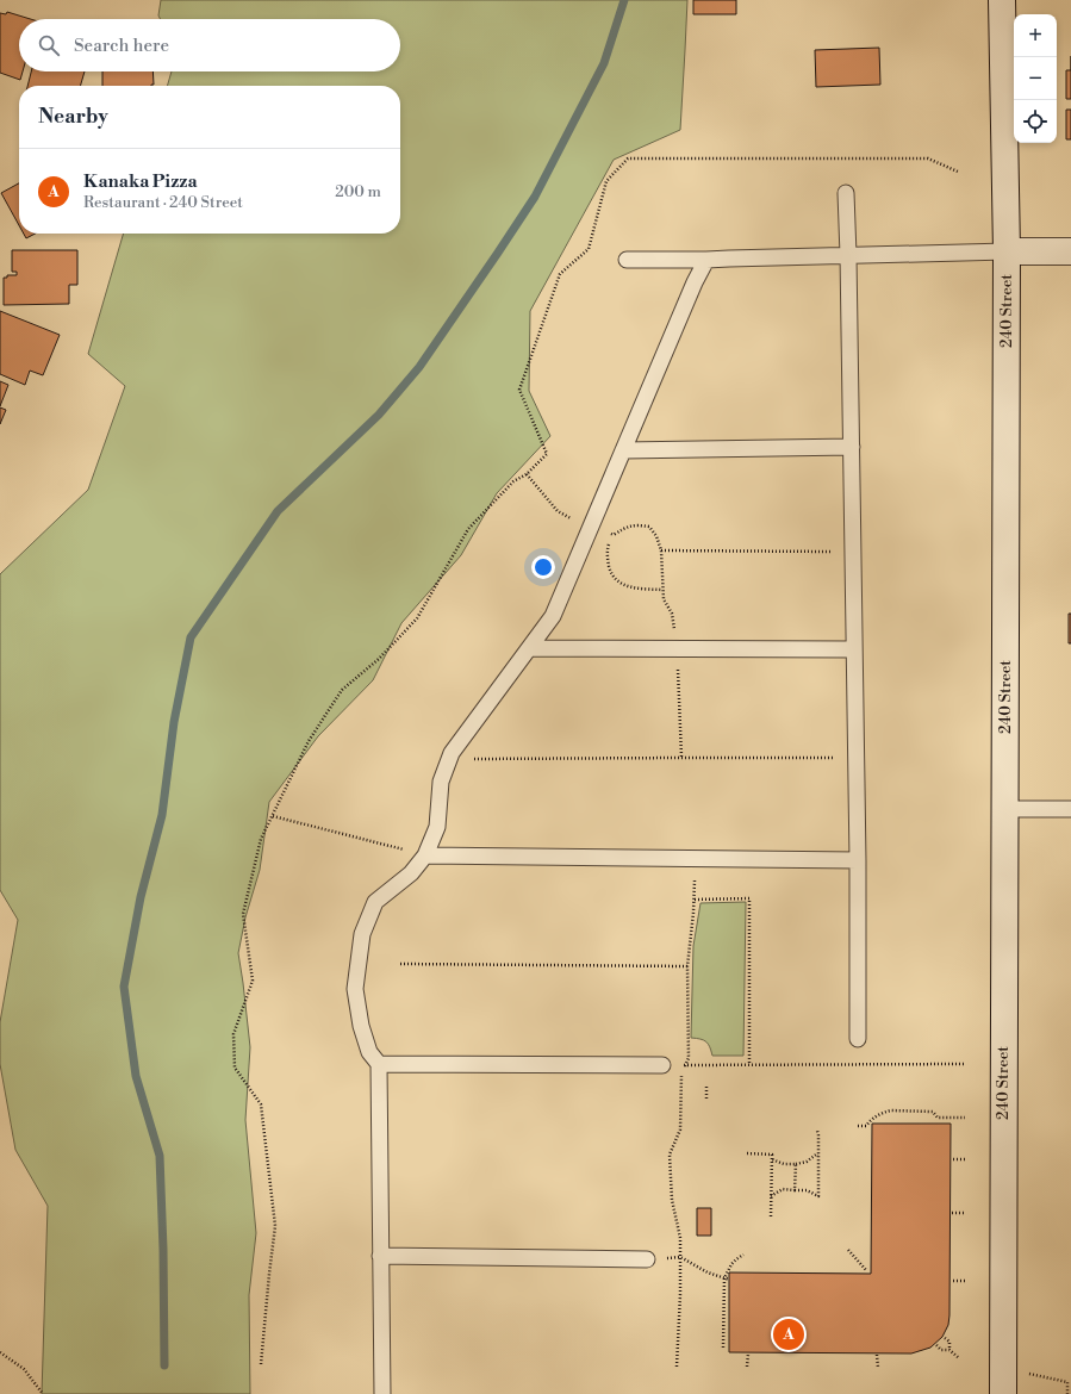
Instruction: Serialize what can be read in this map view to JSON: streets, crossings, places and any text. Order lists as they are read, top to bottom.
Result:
{
  "streets": {
    "main road": ["240 Street"]
  },
  "page": {
    "map_buttons": ["+", "−"],
    "search": "Search here",
    "heading": "Nearby",
    "list": [
      {
        "mark": "A",
        "name": "Kanaka Pizza",
        "note": "Restaurant · 240 Street",
        "value": "200 m"
      }
    ],
    "pins": "A"
  }
}
